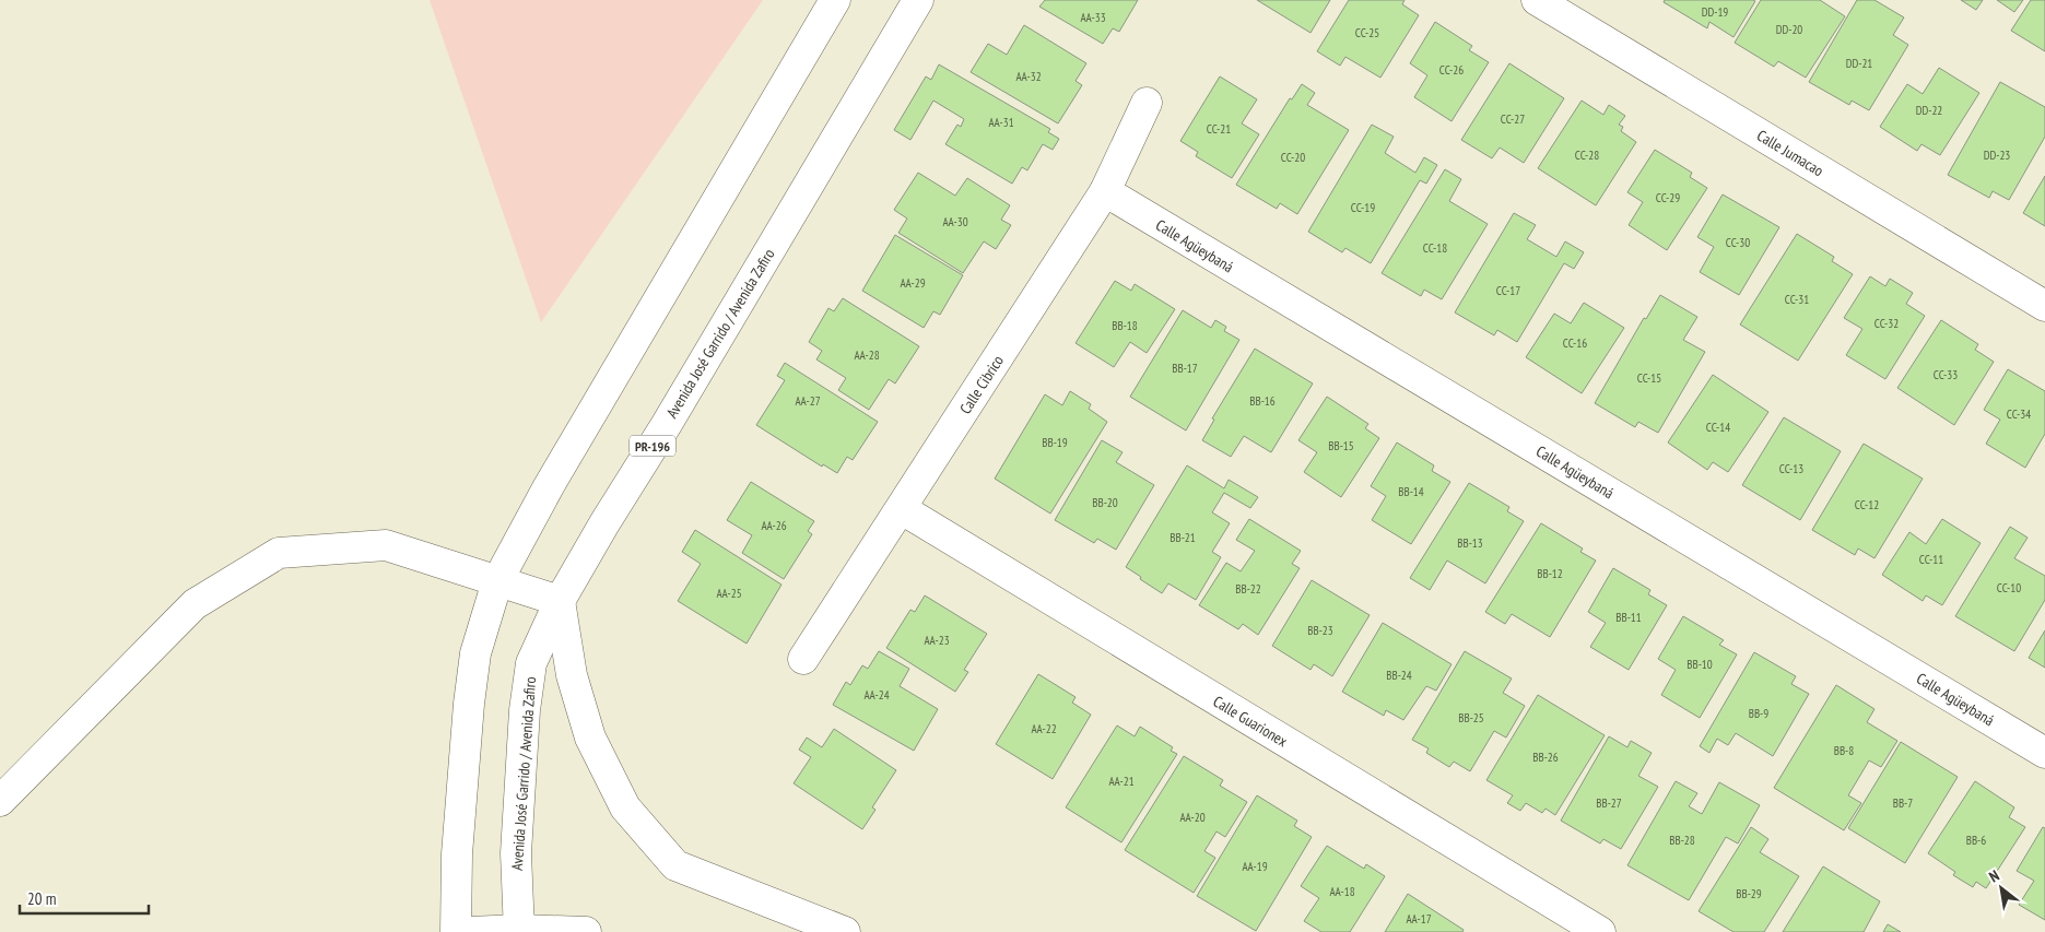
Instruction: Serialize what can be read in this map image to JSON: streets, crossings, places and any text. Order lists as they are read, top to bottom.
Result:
{
  "streets": {
    "street": [
      "Calle Jumacao",
      "Calle Agüeybaná",
      "Avenida José Garrido / Avenida Zafiro",
      "Calle Cibrico",
      "PR-196",
      "Calle Guarionex"
    ]
  },
  "crossings": [
    ["Calle Agüeybaná", "Calle Cibrico"],
    ["Calle Cibrico", "Calle Guarionex"]
  ],
  "house_numbers": [
    "DD-19",
    "AA-33",
    "DD-20",
    "CC-25",
    "DD-21",
    "CC-26",
    "AA-32",
    "DD-22",
    "CC-27",
    "AA-31",
    "CC-21",
    "CC-28",
    "DD-23",
    "CC-20",
    "CC-29",
    "CC-19",
    "AA-30",
    "CC-30",
    "CC-18",
    "AA-29",
    "CC-17",
    "CC-31",
    "CC-32",
    "BB-18",
    "CC-16",
    "AA-28",
    "BB-17",
    "CC-33",
    "CC-15",
    "AA-27",
    "BB-16",
    "CC-34",
    "CC-14",
    "BB-19",
    "BB-15",
    "CC-13",
    "BB-14",
    "BB-20",
    "CC-12",
    "AA-26",
    "BB-21",
    "BB-13",
    "CC-11",
    "BB-12",
    "CC-10",
    "BB-22",
    "AA-25",
    "BB-11",
    "BB-23",
    "AA-23",
    "BB-10",
    "BB-24",
    "AA-24",
    "BB-9",
    "BB-25",
    "AA-22",
    "BB-8",
    "BB-26",
    "AA-21",
    "BB-27",
    "BB-7",
    "AA-20",
    "BB-28",
    "BB-6",
    "AA-19",
    "AA-18",
    "BB-29",
    "AA-17"
  ],
  "scale_bar": "20 m",
  "north": "top left"
}
